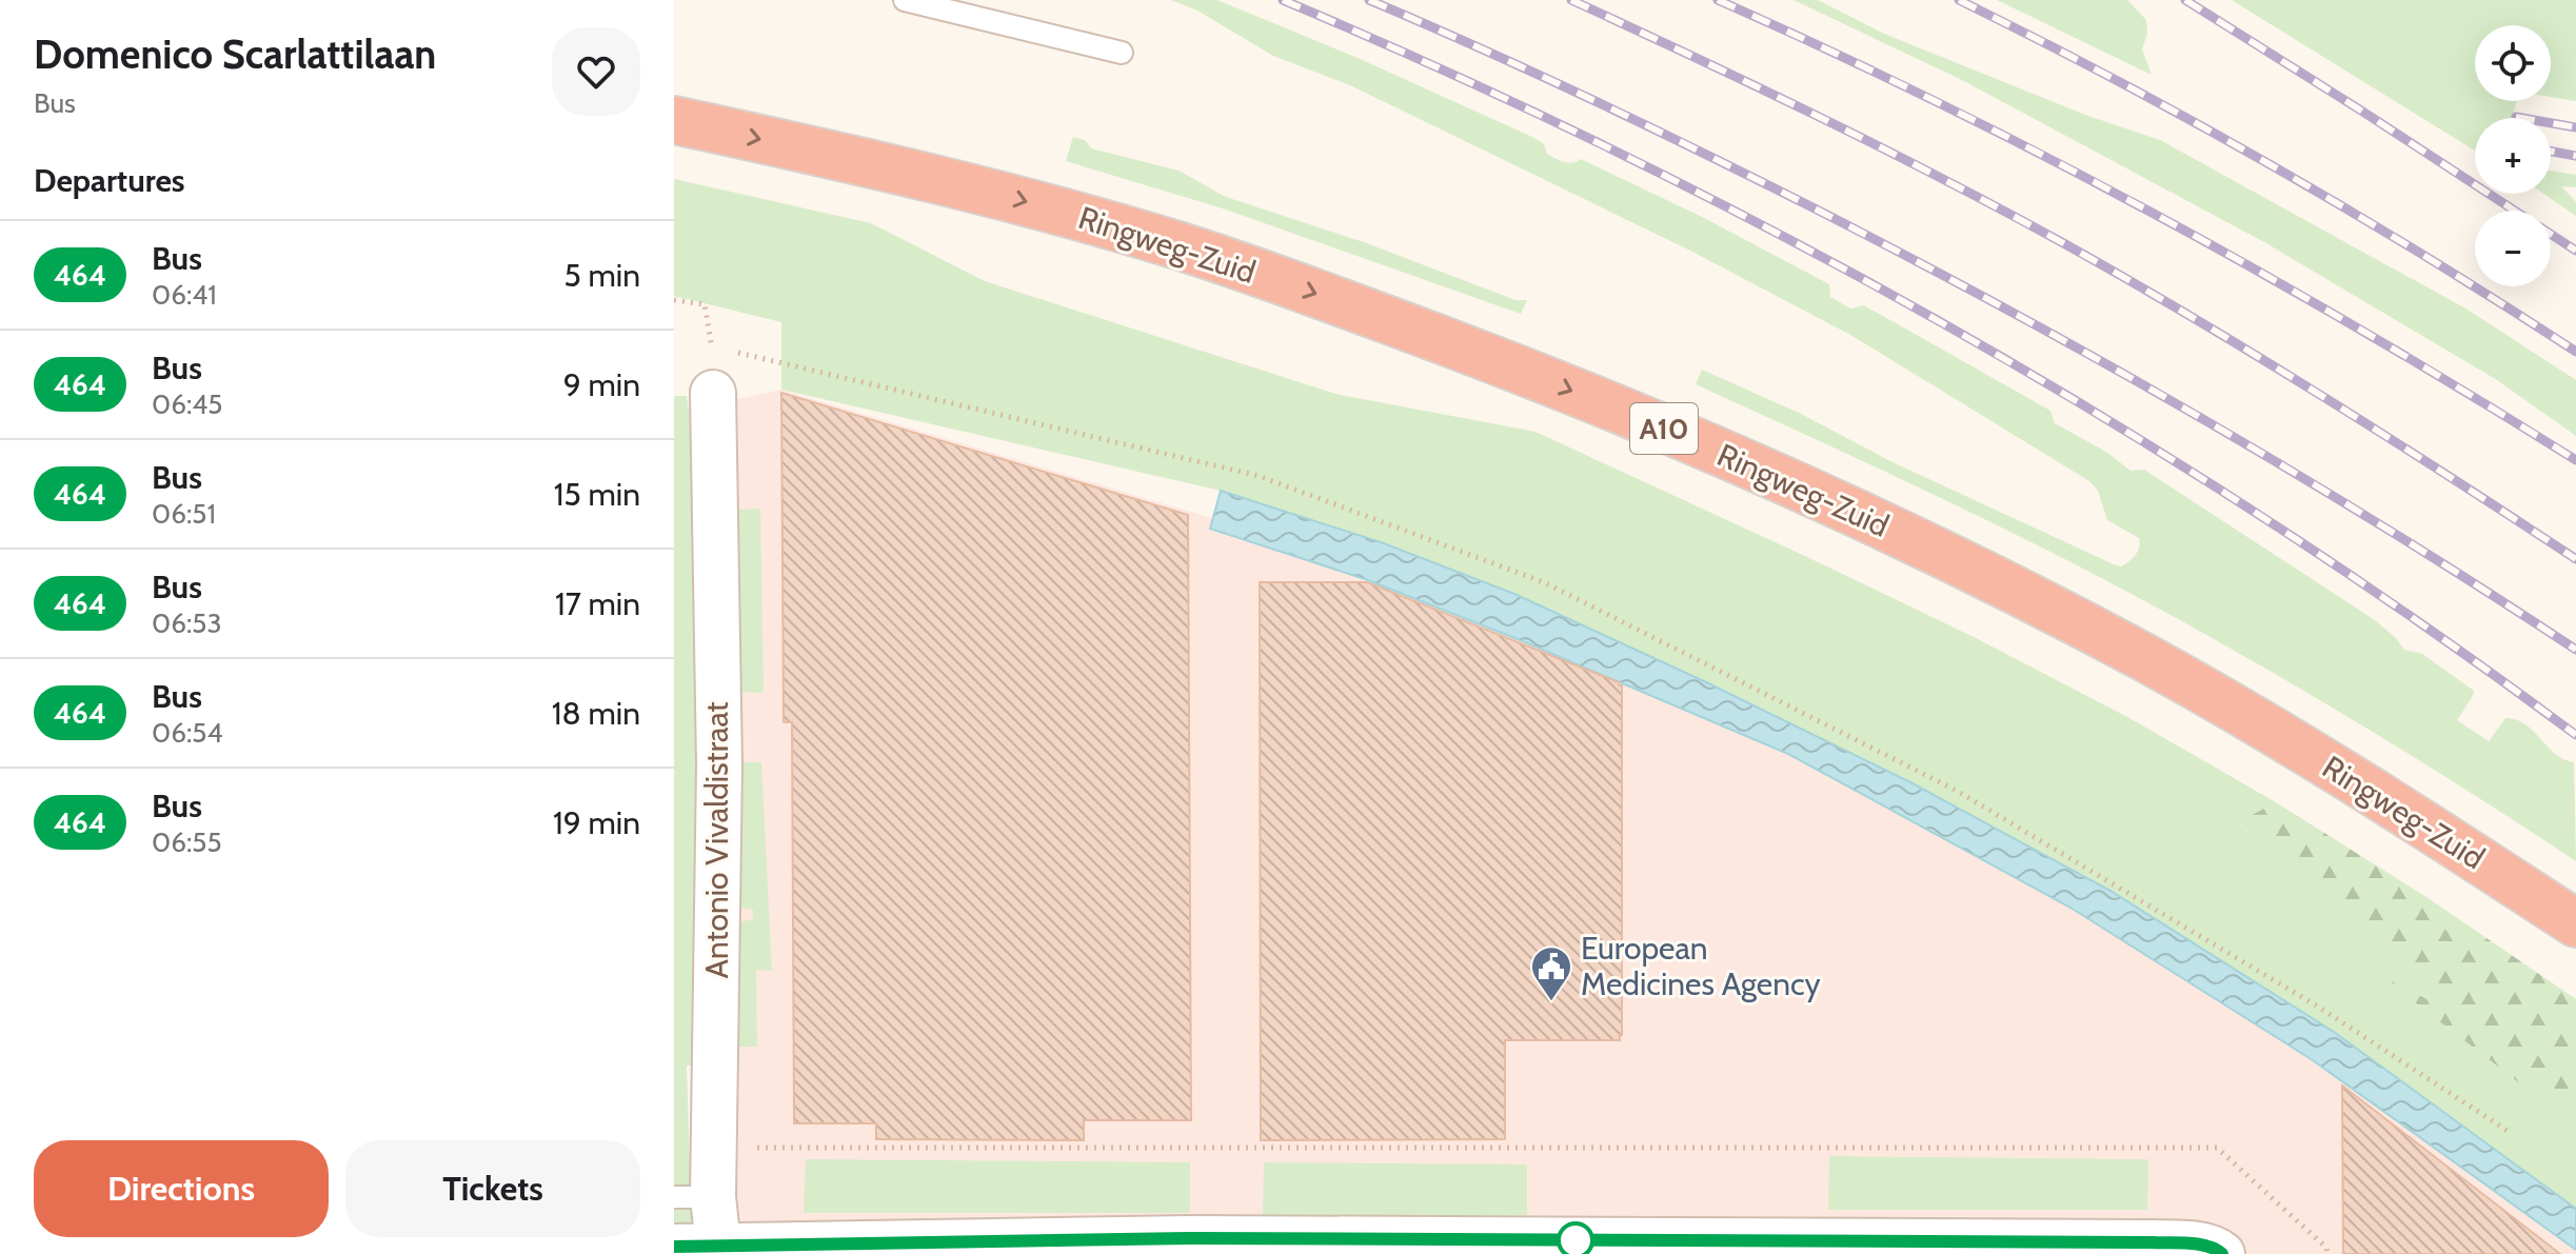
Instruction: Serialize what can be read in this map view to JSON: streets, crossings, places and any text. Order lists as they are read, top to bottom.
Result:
{
  "streets": {
    "highway": ["Ringweg-Zuid", "A10"],
    "street": ["Antonio Vivaldistraat"]
  },
  "one_way": ["Ringweg-Zuid"],
  "places": {
    "public building": ["European Medicines Agency"]
  },
  "lines": ["bus line 464"],
  "page": {
    "heading": [
      ["Domenico Scarlattilaan", "Bus"],
      "Departures"
    ],
    "map_buttons": ["+", "−"],
    "list": [
      {
        "mark": "464",
        "name": "Bus",
        "note": "06:41",
        "value": "5 min"
      },
      {
        "mark": "464",
        "name": "Bus",
        "note": "06:45",
        "value": "9 min"
      },
      {
        "mark": "464",
        "name": "Bus",
        "note": "06:51",
        "value": "15 min"
      },
      {
        "mark": "464",
        "name": "Bus",
        "note": "06:53",
        "value": "17 min"
      },
      {
        "mark": "464",
        "name": "Bus",
        "note": "06:54",
        "value": "18 min"
      },
      {
        "mark": "464",
        "name": "Bus",
        "note": "06:55",
        "value": "19 min"
      }
    ],
    "buttons": ["Directions", "Tickets"]
  }
}
